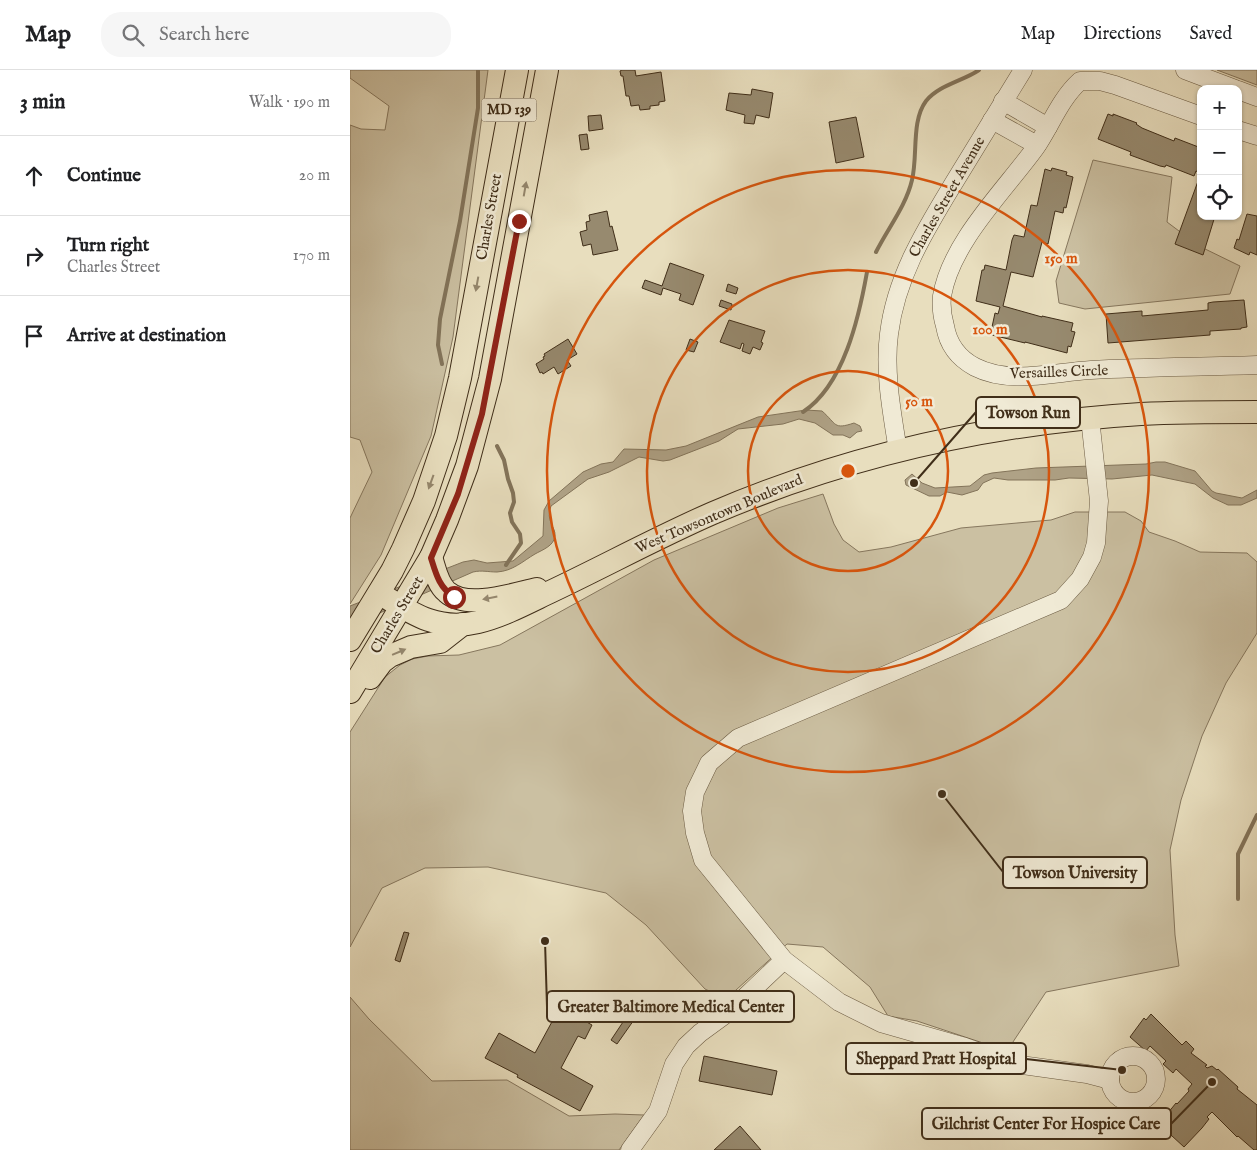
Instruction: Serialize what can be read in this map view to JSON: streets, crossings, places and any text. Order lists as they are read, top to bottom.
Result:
{
  "streets": {
    "main road": ["MD 139", "Charles Street", "West Towsontown Boulevard"],
    "street": ["Charles Street Avenue", "Versailles Circle"]
  },
  "crossings": [
    ["Charles Street Avenue", "West Towsontown Boulevard"],
    ["Charles Street", "West Towsontown Boulevard"]
  ],
  "places": [
    "Towson Run",
    "Towson University",
    "Greater Baltimore Medical Center",
    "Sheppard Pratt Hospital",
    "Gilchrist Center For Hospice Care"
  ],
  "page": {
    "header": "Map",
    "search": "Search here",
    "nav": ["Map", "Directions", "Saved"],
    "heading": ["3 min", "Walk · 190 m"],
    "map_buttons": ["+", "−"],
    "list": [
      ["Continue", "20 m"],
      ["Turn right", "Charles Street", "170 m"],
      "Arrive at destination"
    ]
  },
  "rings": ["150 m", "100 m", "50 m"]
}
